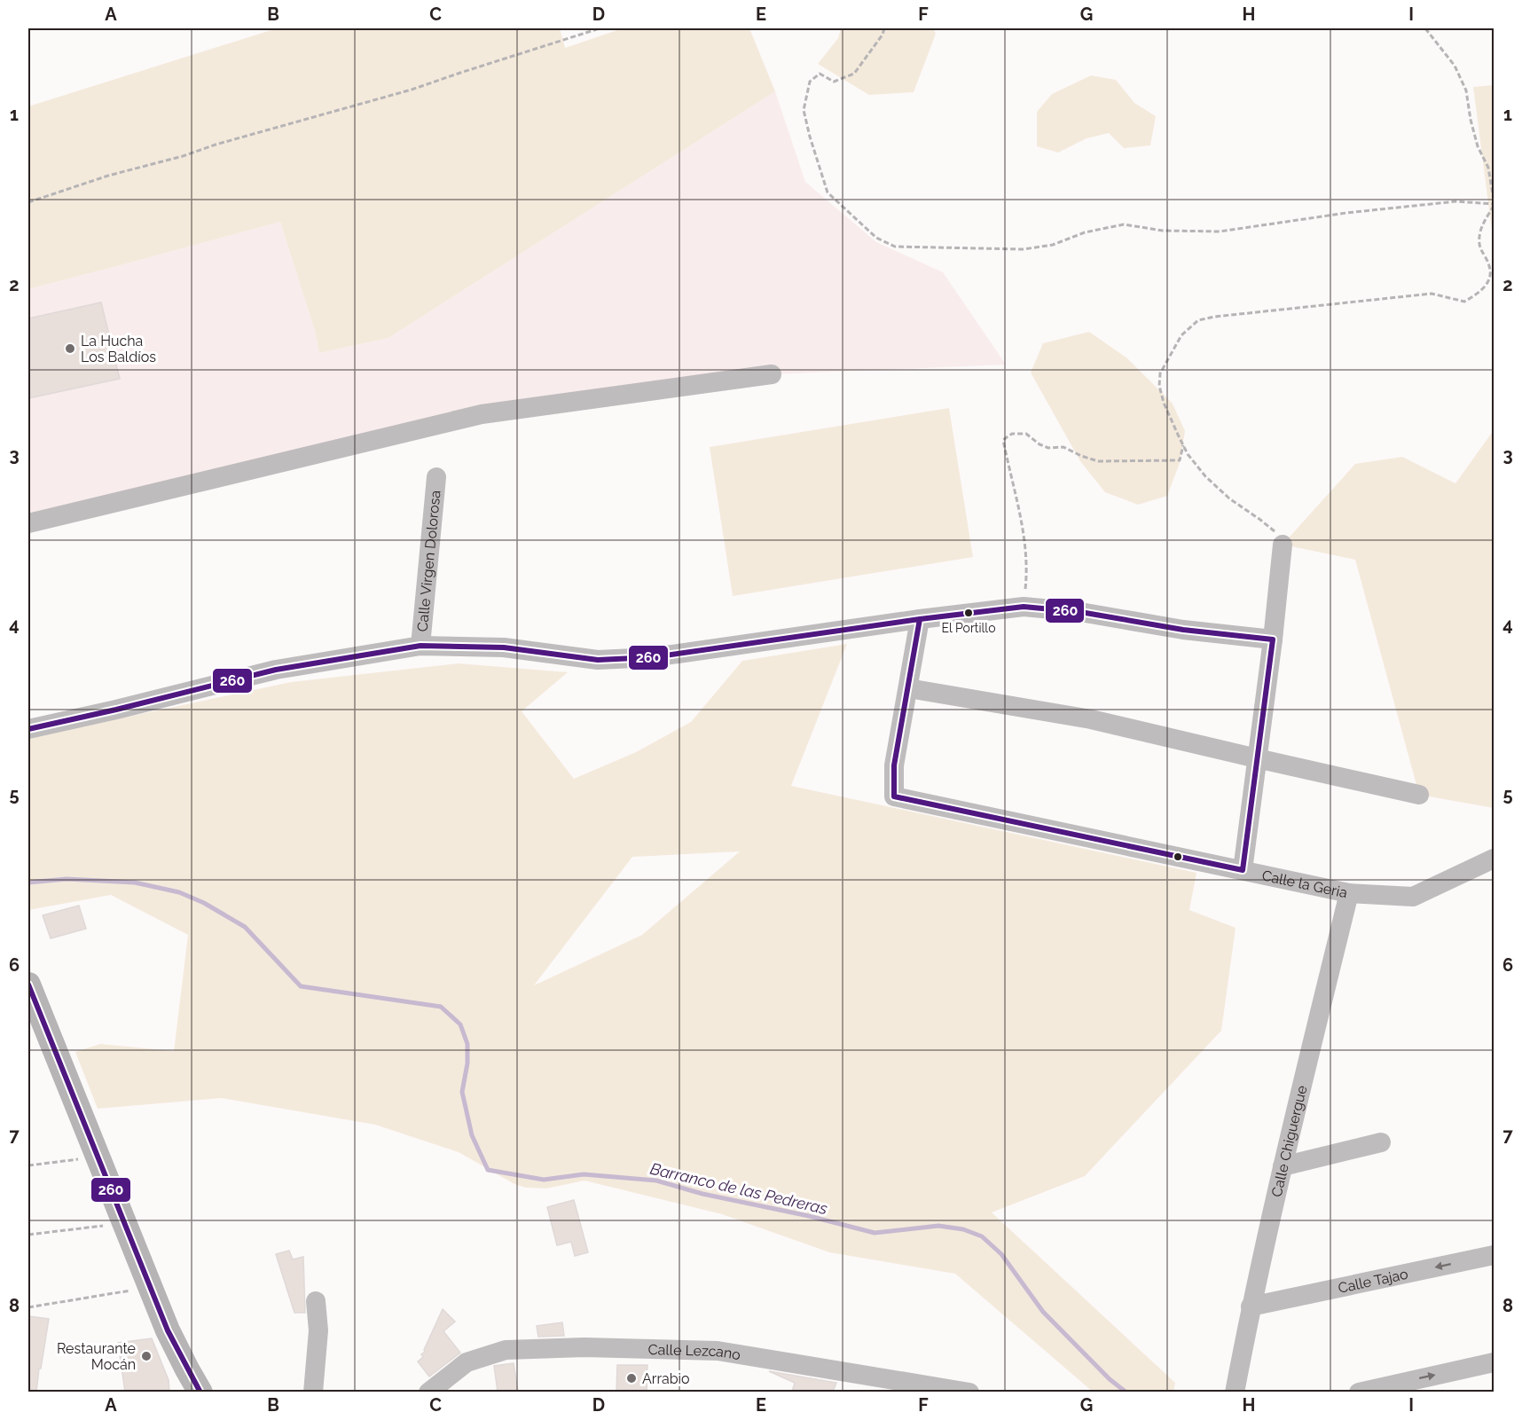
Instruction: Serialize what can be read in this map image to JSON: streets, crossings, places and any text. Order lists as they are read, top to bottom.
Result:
{
  "streets": {
    "street": [
      "Calle Virgen Dolorosa",
      "Calle la Geria",
      "Calle Chiguergue",
      "Calle Tajao",
      "Calle Lezcano"
    ]
  },
  "crossings": [
    ["Calle la Geria", "Calle Chiguergue"],
    ["Calle Chiguergue", "Calle Tajao"]
  ],
  "water": ["Barranco de las Pedreras"],
  "places": [
    "La Hucha Los Baldíos",
    "El Portillo",
    "Restaurante Mocán",
    "Arrabio"
  ],
  "lines": ["transit line 260"],
  "grid": {
    "columns": [
      "A",
      "B",
      "C",
      "D",
      "E",
      "F",
      "G",
      "H",
      "I"
    ],
    "rows": [
      "1",
      "2",
      "3",
      "4",
      "5",
      "6",
      "7",
      "8"
    ]
  }
}
